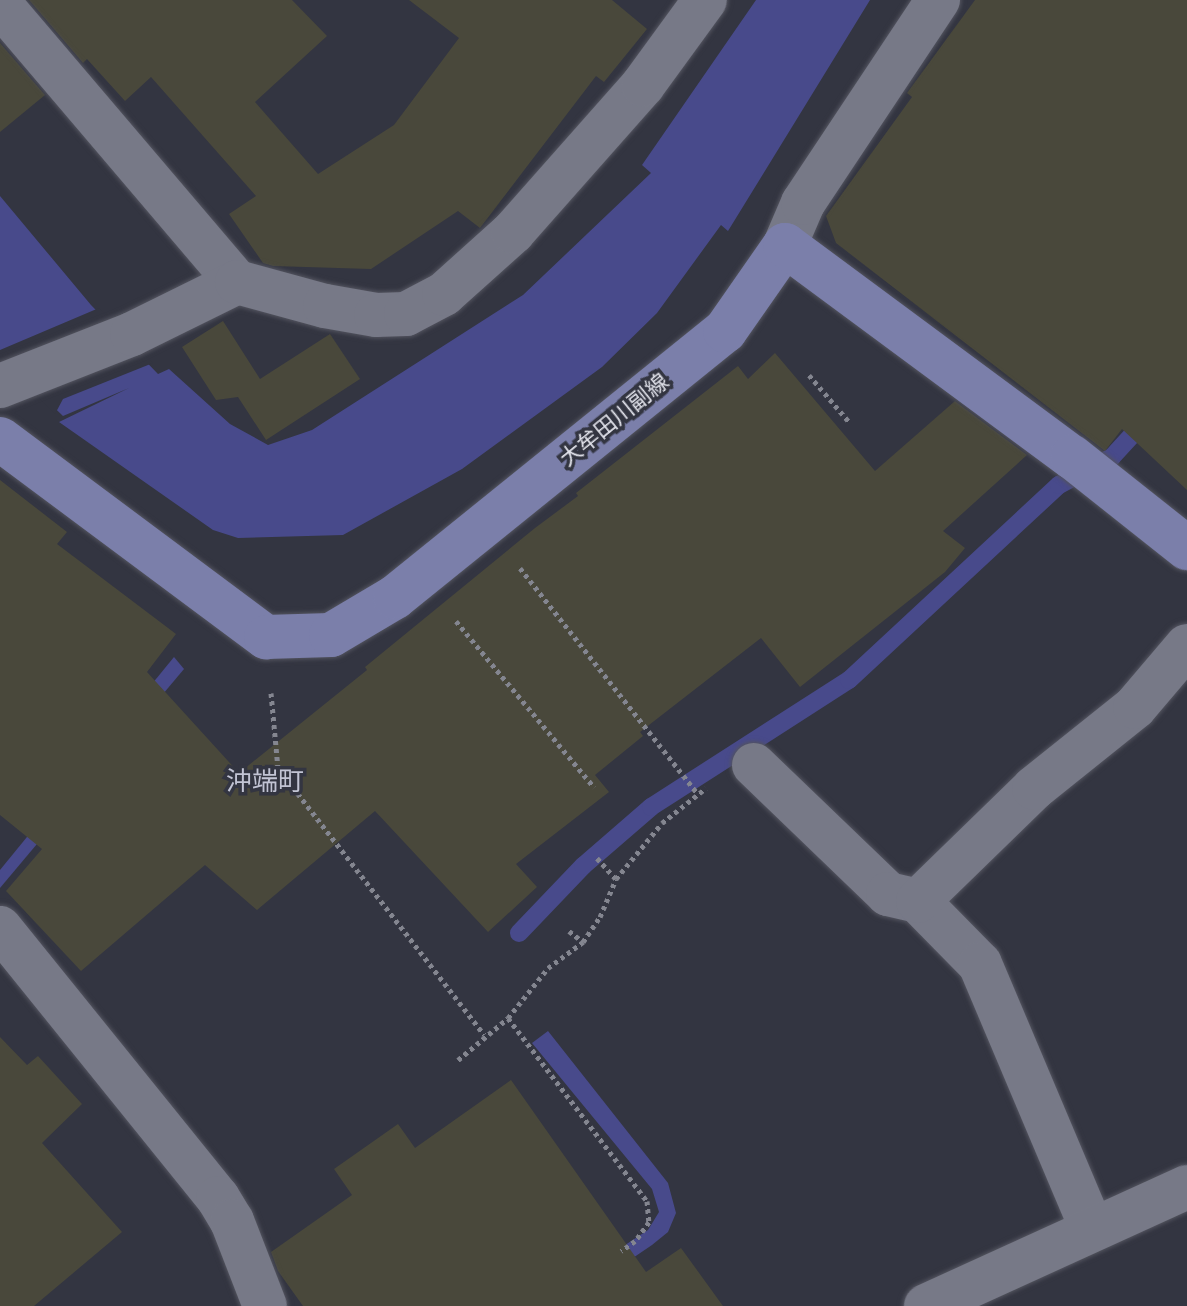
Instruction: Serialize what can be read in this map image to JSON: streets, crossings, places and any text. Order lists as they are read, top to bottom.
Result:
{
  "streets": {
    "main road": ["大牟田川副線"]
  },
  "districts": ["沖端町"]
}
